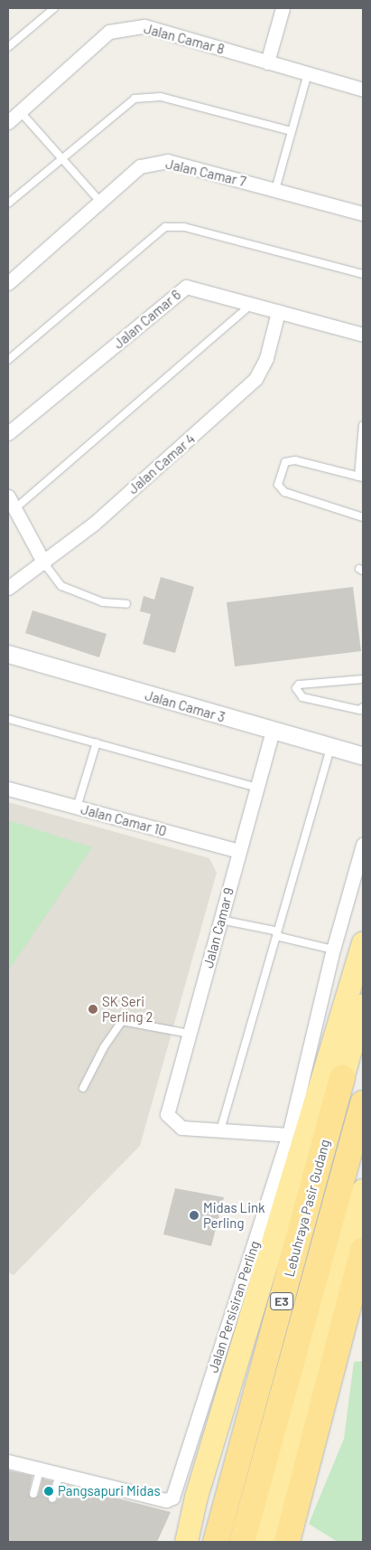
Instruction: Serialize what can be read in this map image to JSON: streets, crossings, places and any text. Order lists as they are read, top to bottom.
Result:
{
  "streets": {
    "highway": ["Lebuhraya Pasir Gudang", "E3"],
    "street": [
      "Jalan Camar 8",
      "Jalan Camar 7",
      "Jalan Camar 6",
      "Jalan Camar 4",
      "Jalan Camar 3",
      "Jalan Camar 10",
      "Jalan Camar 9",
      "Jalan Persisiran Perling"
    ]
  },
  "crossings": [
    ["Jalan Camar 6", "Jalan Camar 4"],
    ["Jalan Camar 3", "Jalan Camar 9"],
    ["Jalan Camar 10", "Jalan Camar 9"]
  ],
  "places": ["SK Seri Perling 2", "Midas Link Perling", "Pangsapuri Midas"]
}
